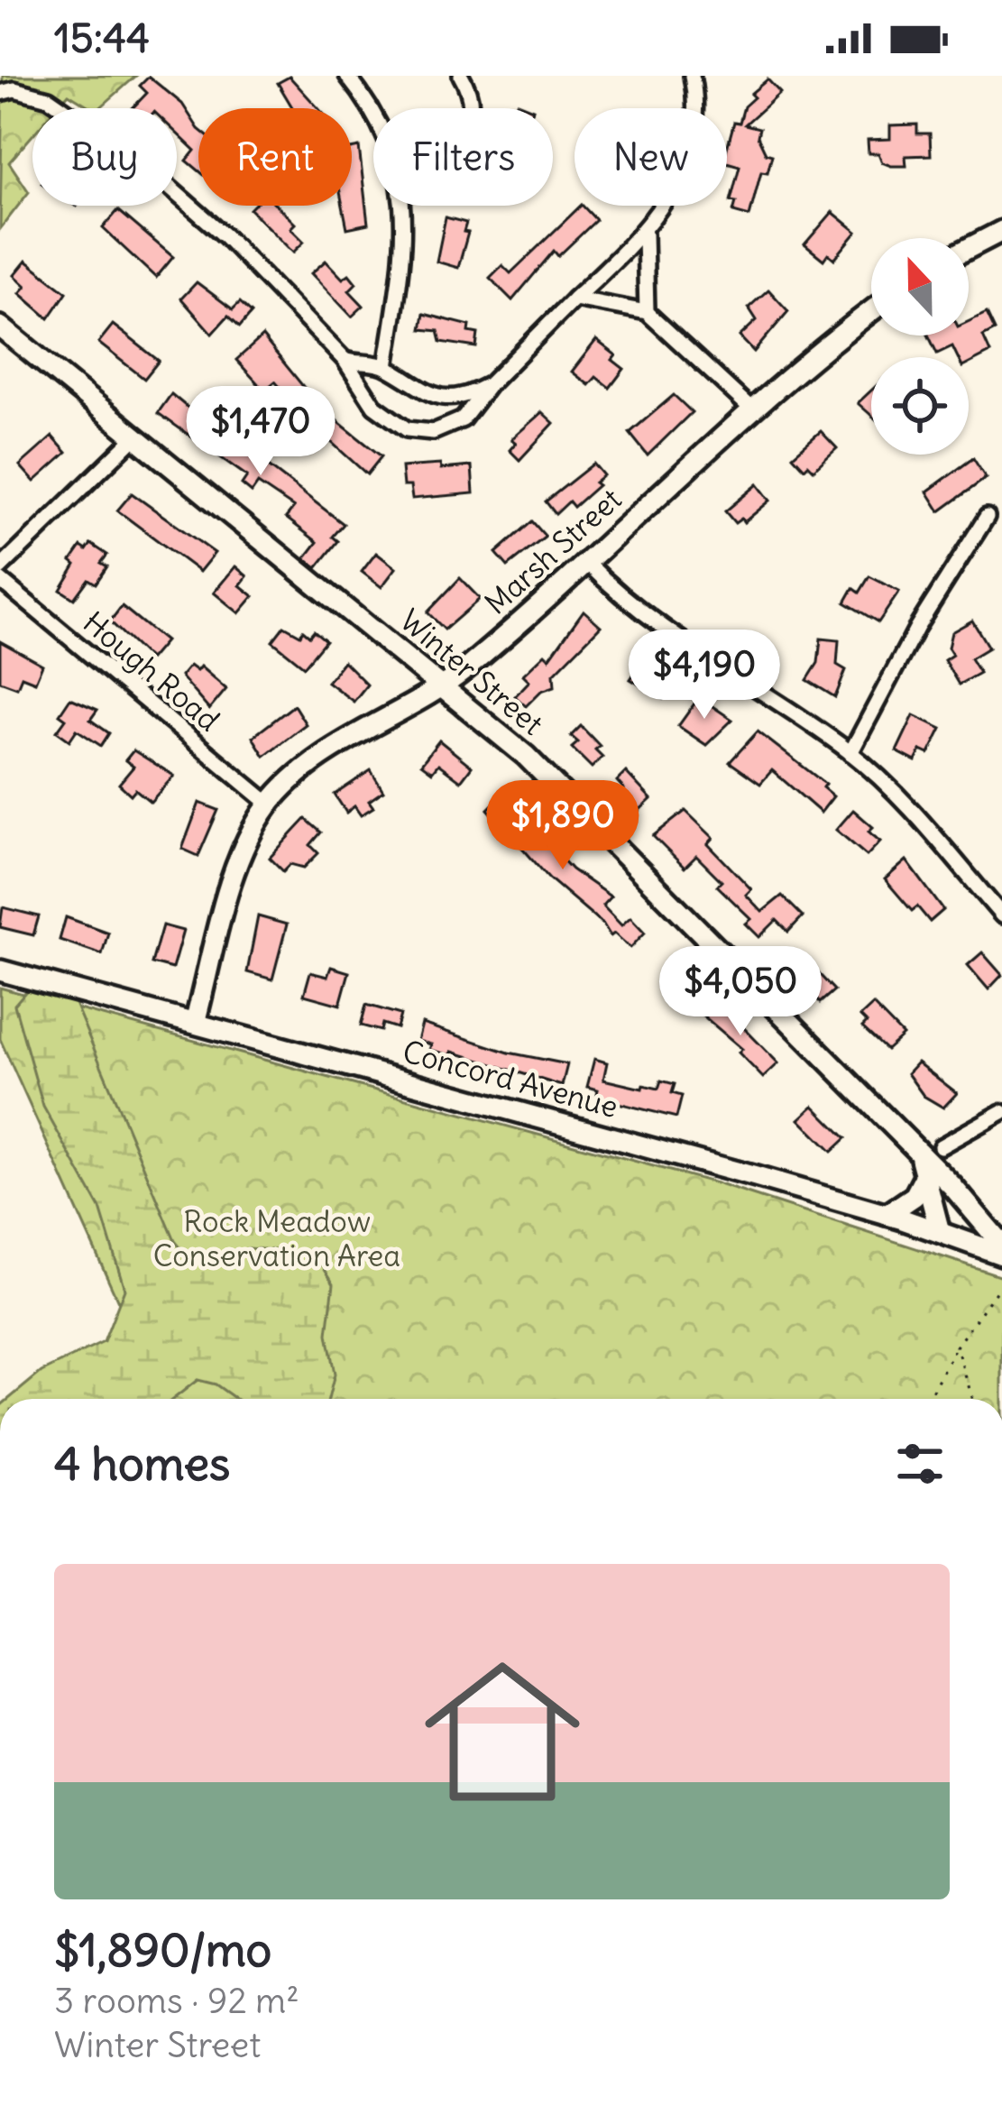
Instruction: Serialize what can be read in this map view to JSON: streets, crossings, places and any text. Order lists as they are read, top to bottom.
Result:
{
  "streets": {
    "main road": ["Marsh Street", "Winter Street", "Concord Avenue"],
    "street": ["Hough Road"]
  },
  "crossings": [
    ["Marsh Street", "Hough Road"],
    ["Marsh Street", "Winter Street"],
    ["Marsh Street", "Concord Avenue"]
  ],
  "parks": ["Rock Meadow Conservation Area"],
  "north": "top",
  "page": {
    "status": "15:44",
    "chip": [
      "Buy",
      "Rent",
      "Filters",
      "New"
    ],
    "price": [
      "$1,470",
      "$4,190",
      "$1,890",
      "$4,050"
    ],
    "heading": "4 homes",
    "list": [
      {
        "name": "$1,890/mo",
        "note": "3 rooms · 92 m² · Winter Street"
      }
    ]
  }
}
